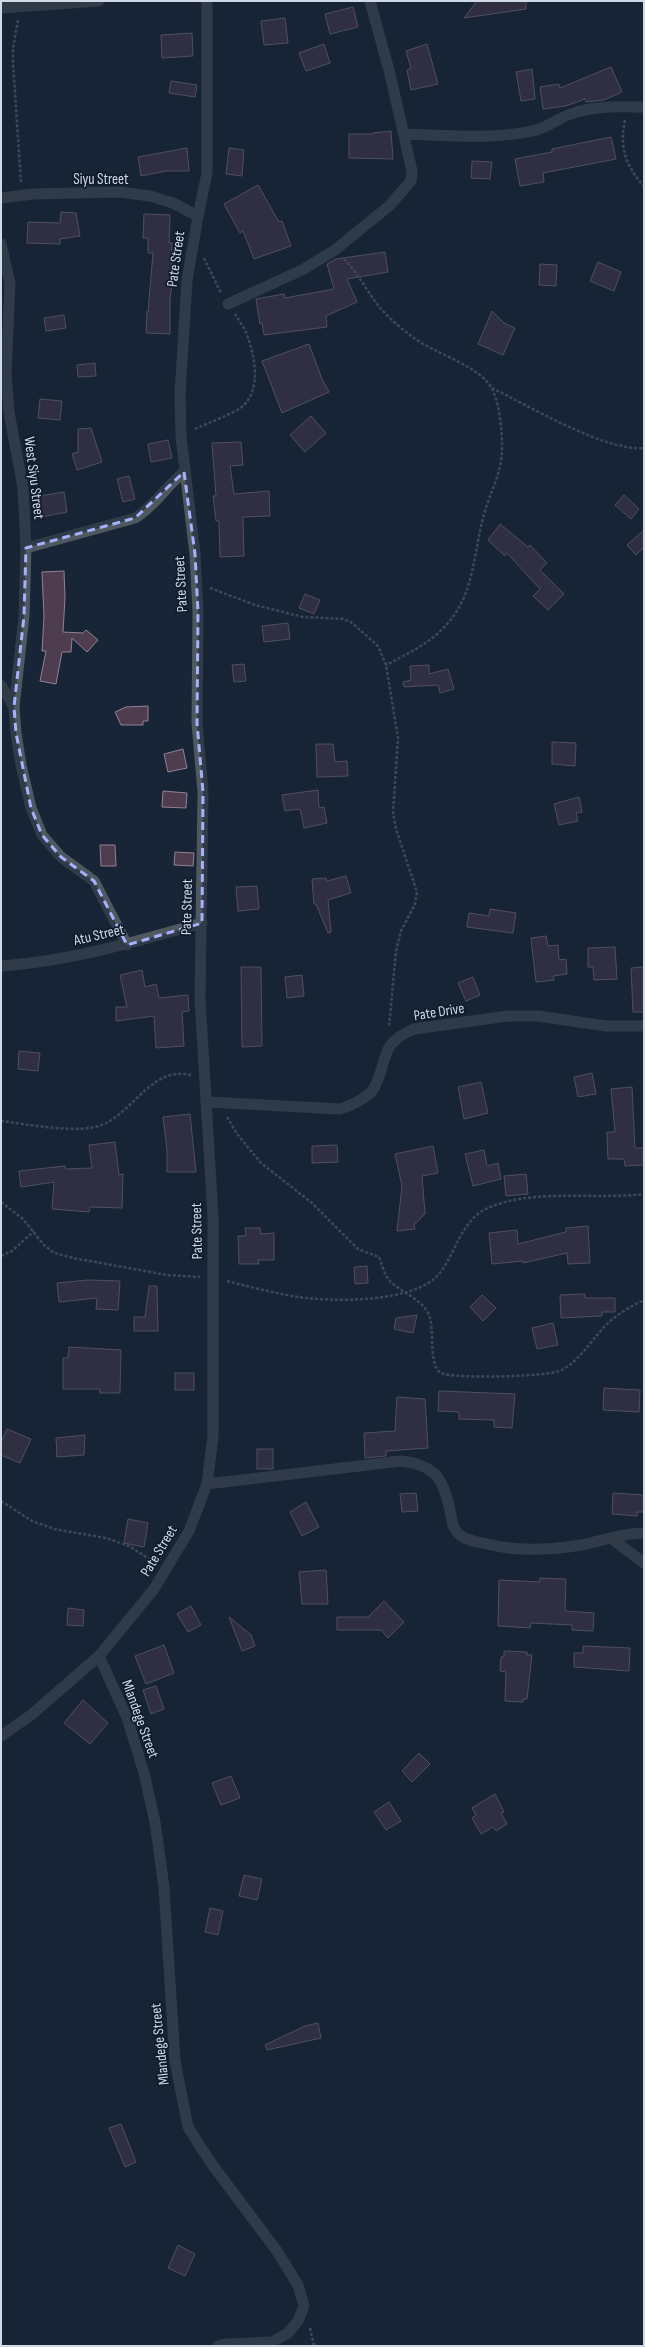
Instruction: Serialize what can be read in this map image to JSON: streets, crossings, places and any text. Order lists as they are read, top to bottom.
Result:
{
  "streets": {
    "street": [
      "Siyu Street",
      "Pate Street",
      "West Siyu Street",
      "Atu Street",
      "Pate Drive",
      "Mlandege Street"
    ]
  },
  "crossings": [
    ["Siyu Street", "Pate Street"],
    ["Pate Street", "Atu Street"],
    ["Pate Street", "Pate Drive"],
    ["Pate Street", "Mlandege Street"],
    ["West Siyu Street", "Atu Street"]
  ]
}
